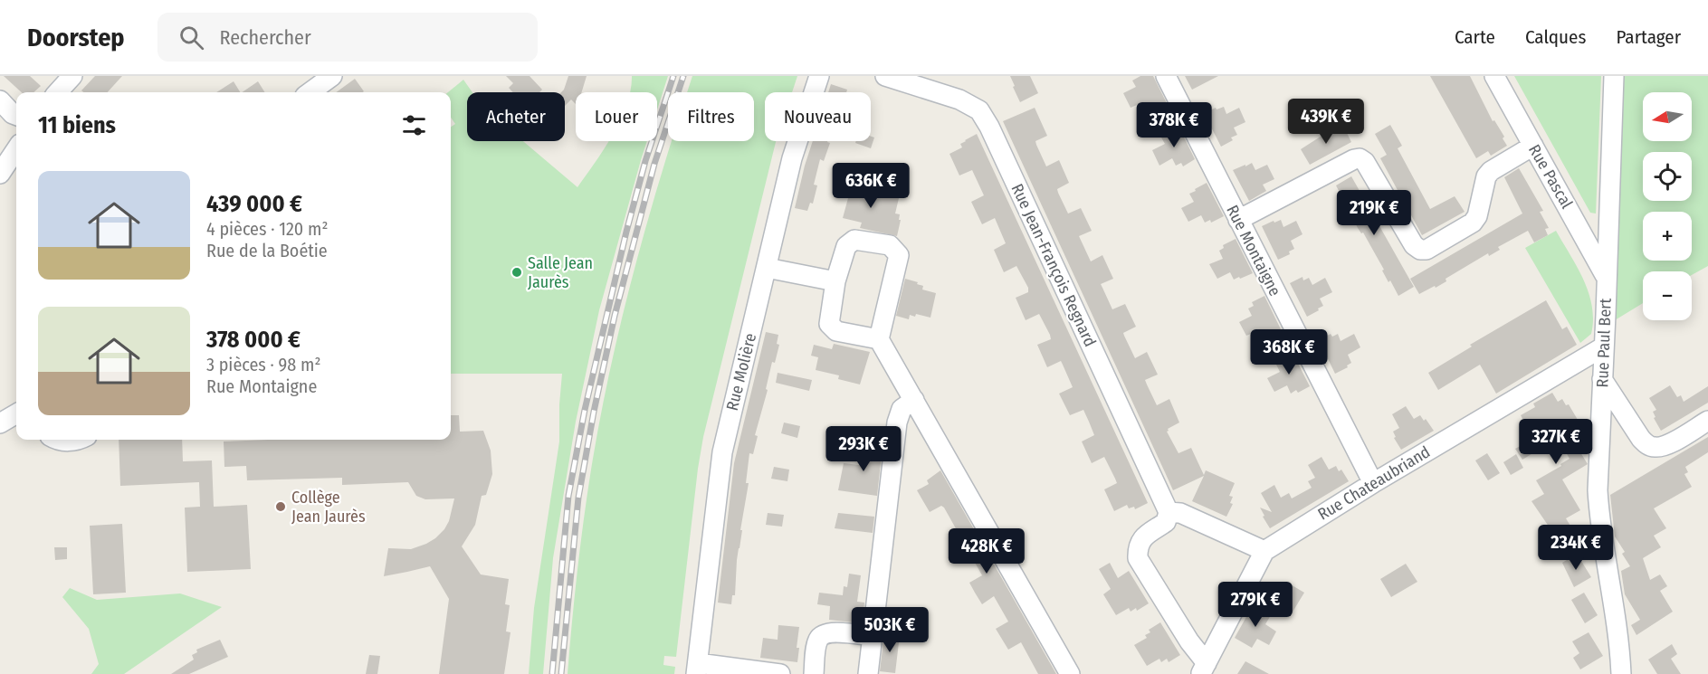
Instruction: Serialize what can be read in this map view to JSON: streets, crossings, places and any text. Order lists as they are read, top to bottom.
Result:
{
  "streets": {
    "street": [
      "Rue Pascal",
      "Rue Montaigne",
      "Rue Jean-François Regnard",
      "Rue Paul Bert",
      "Rue Molière",
      "Rue Chateaubriand"
    ]
  },
  "crossings": [
    ["Rue Pascal", "Rue Paul Bert"],
    ["Rue Montaigne", "Rue Chateaubriand"],
    ["Rue Paul Bert", "Rue Chateaubriand"]
  ],
  "places": ["Salle Jean Jaurès", "Collège Jean Jaurès"],
  "north": "left",
  "page": {
    "header": "Doorstep",
    "search": "Rechercher",
    "nav": ["Carte", "Calques", "Partager"],
    "map_buttons": ["+", "−"],
    "chip": [
      "Acheter",
      "Louer",
      "Filtres",
      "Nouveau"
    ],
    "heading": "11 biens",
    "price": [
      "439K €",
      "378K €",
      "636K €",
      "219K €",
      "368K €",
      "327K €",
      "293K €",
      "234K €",
      "428K €",
      "279K €",
      "503K €"
    ],
    "list": [
      {
        "name": "439 000 €",
        "note": "4 pièces · 120 m² · Rue de la Boétie"
      },
      {
        "name": "378 000 €",
        "note": "3 pièces · 98 m² · Rue Montaigne"
      }
    ]
  }
}
